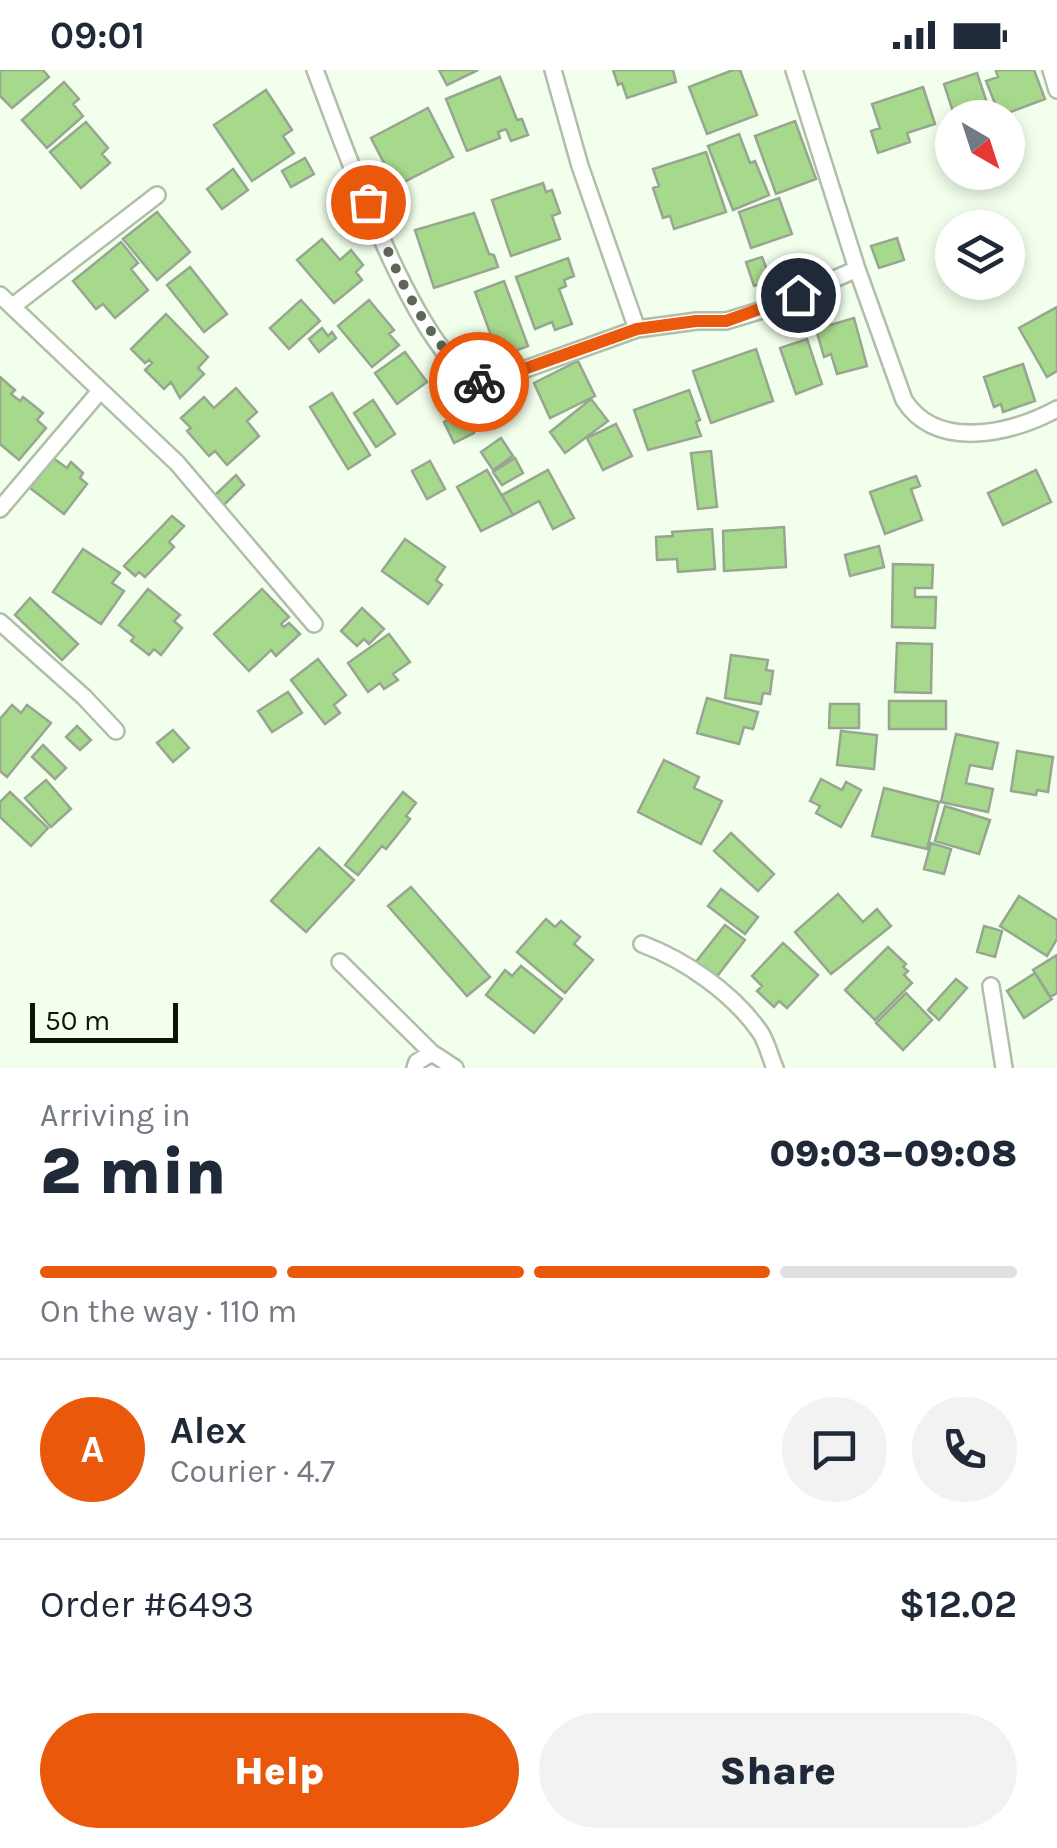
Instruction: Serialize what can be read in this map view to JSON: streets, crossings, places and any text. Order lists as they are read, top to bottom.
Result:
{
  "scale_bar": "50 m",
  "north": "bottom right",
  "page": {
    "status": "09:01",
    "scale": "50 m",
    "heading": ["2 min", "Arriving in", "09:03–09:08"],
    "panel": [
      "Alex",
      "Courier · 4.7",
      "Order #6493",
      "$12.02"
    ],
    "bar": "On the way · 110 m",
    "round": "A",
    "buttons": ["Help", "Share"]
  }
}
